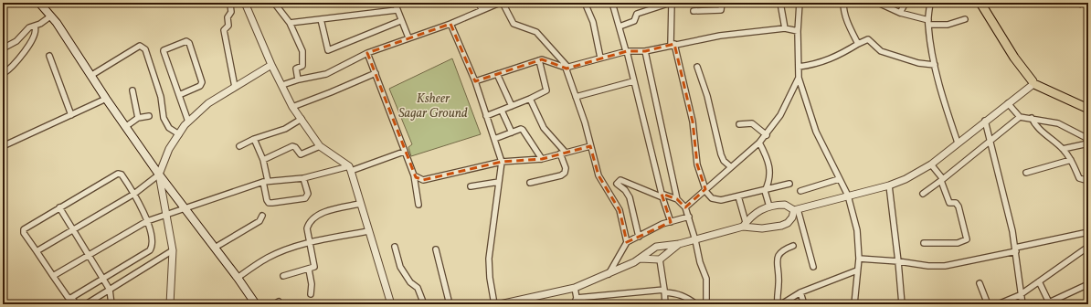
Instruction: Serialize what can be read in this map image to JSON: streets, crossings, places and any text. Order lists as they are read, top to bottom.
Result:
{
  "parks": ["Ksheer Sagar Ground"]
}
